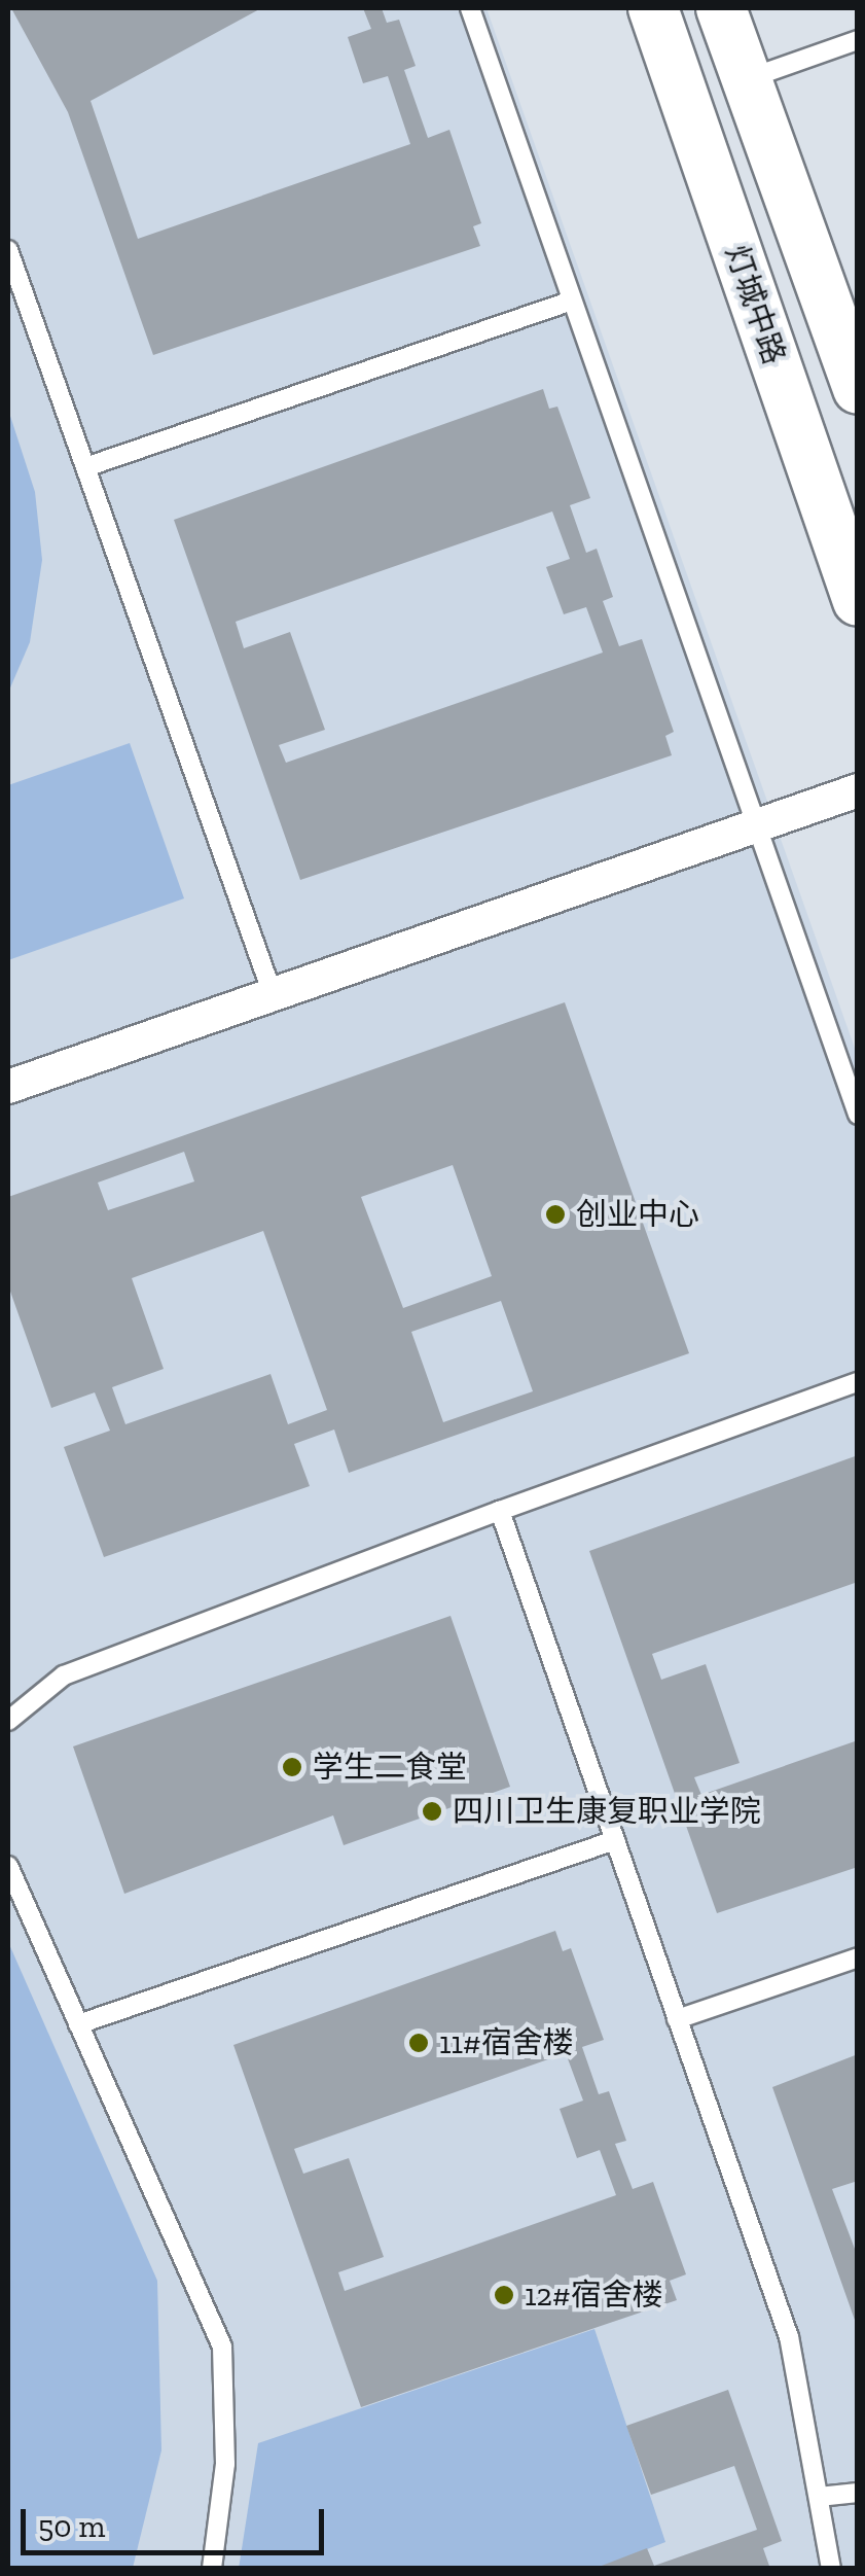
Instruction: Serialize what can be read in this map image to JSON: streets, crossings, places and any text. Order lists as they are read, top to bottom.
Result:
{
  "streets": {
    "main road": ["灯城中路"]
  },
  "places": [
    "创业中心",
    "学生二食堂",
    "四川卫生康复职业学院",
    "11#宿舍楼",
    "12#宿舍楼"
  ],
  "scale_bar": "50 m"
}
